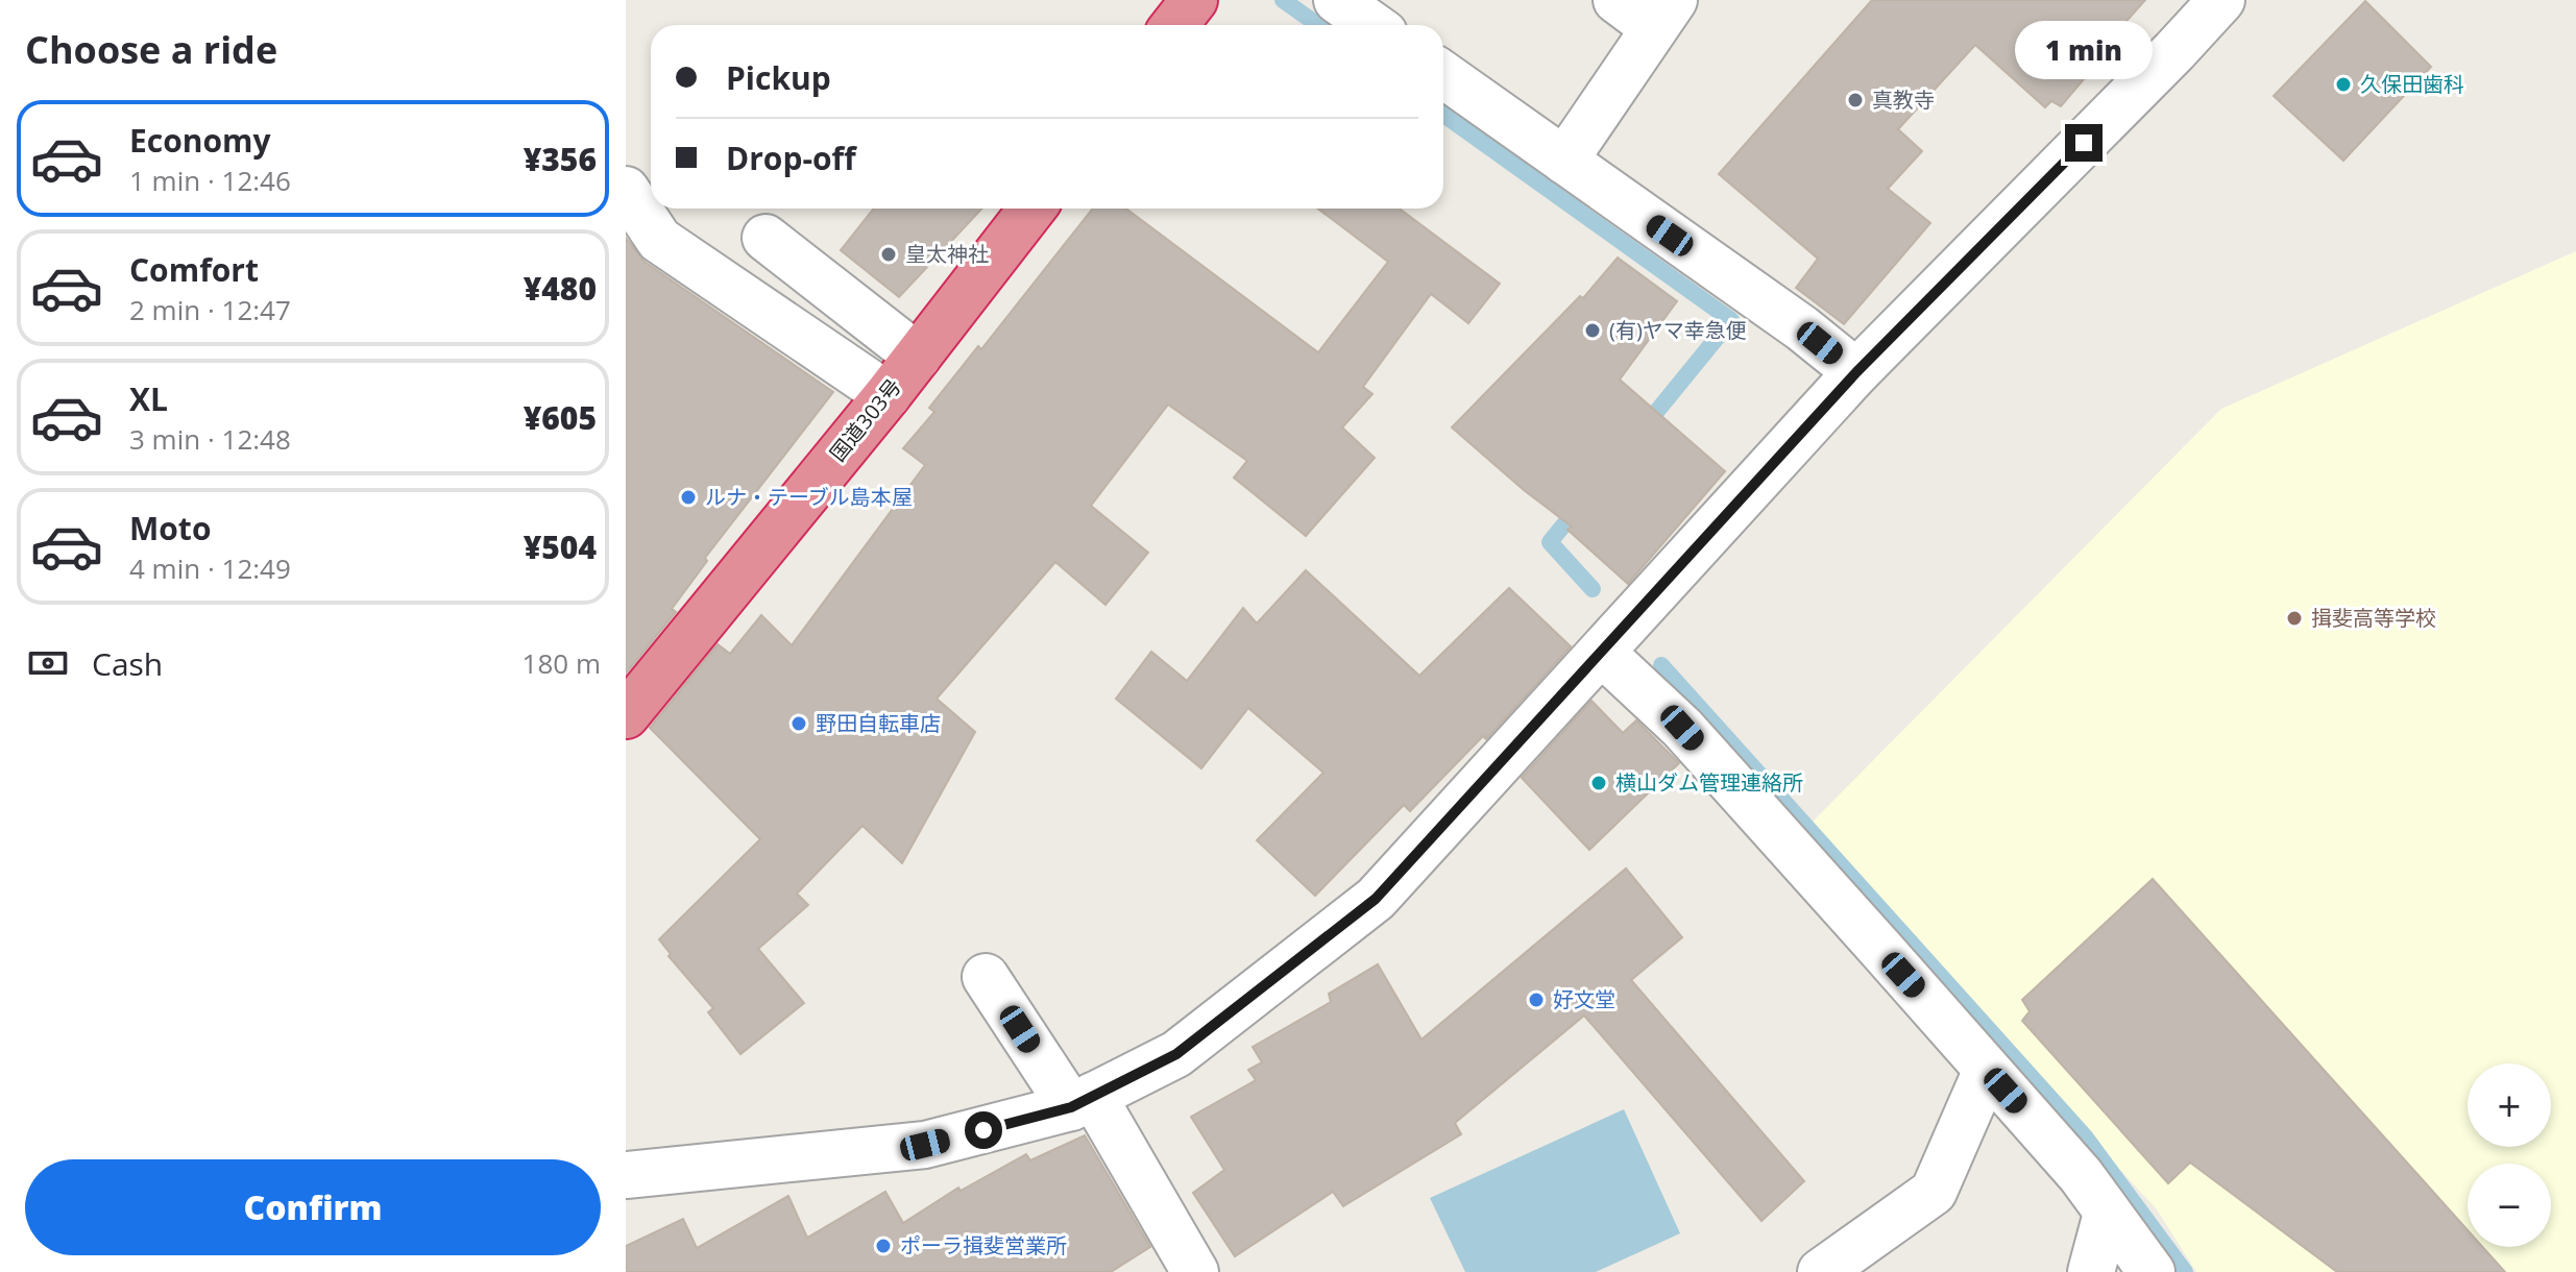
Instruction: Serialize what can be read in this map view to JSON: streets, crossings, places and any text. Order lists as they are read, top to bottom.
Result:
{
  "streets": {
    "highway": ["国道303号"]
  },
  "places": [
    "久保田歯科",
    "真教寺",
    "皇太神社",
    "(有)ヤマ幸急便",
    "ルナ・テーブル島本屋",
    "揖斐高等学校",
    "野田自転車店",
    "横山ダム管理連絡所",
    "好文堂",
    "ポーラ揖斐営業所"
  ],
  "page": {
    "heading": "Choose a ride",
    "bubble": "1 min",
    "banner": ["Pickup", "Drop-off"],
    "list": [
      {
        "name": "Economy",
        "note": "1 min · 12:46",
        "value": "¥356"
      },
      {
        "name": "Comfort",
        "note": "2 min · 12:47",
        "value": "¥480"
      },
      {
        "name": "XL",
        "note": "3 min · 12:48",
        "value": "¥605"
      },
      {
        "name": "Moto",
        "note": "4 min · 12:49",
        "value": "¥504"
      }
    ],
    "pay": ["Cash", "180 m"],
    "map_buttons": ["+", "−"],
    "buttons": "Confirm"
  }
}
